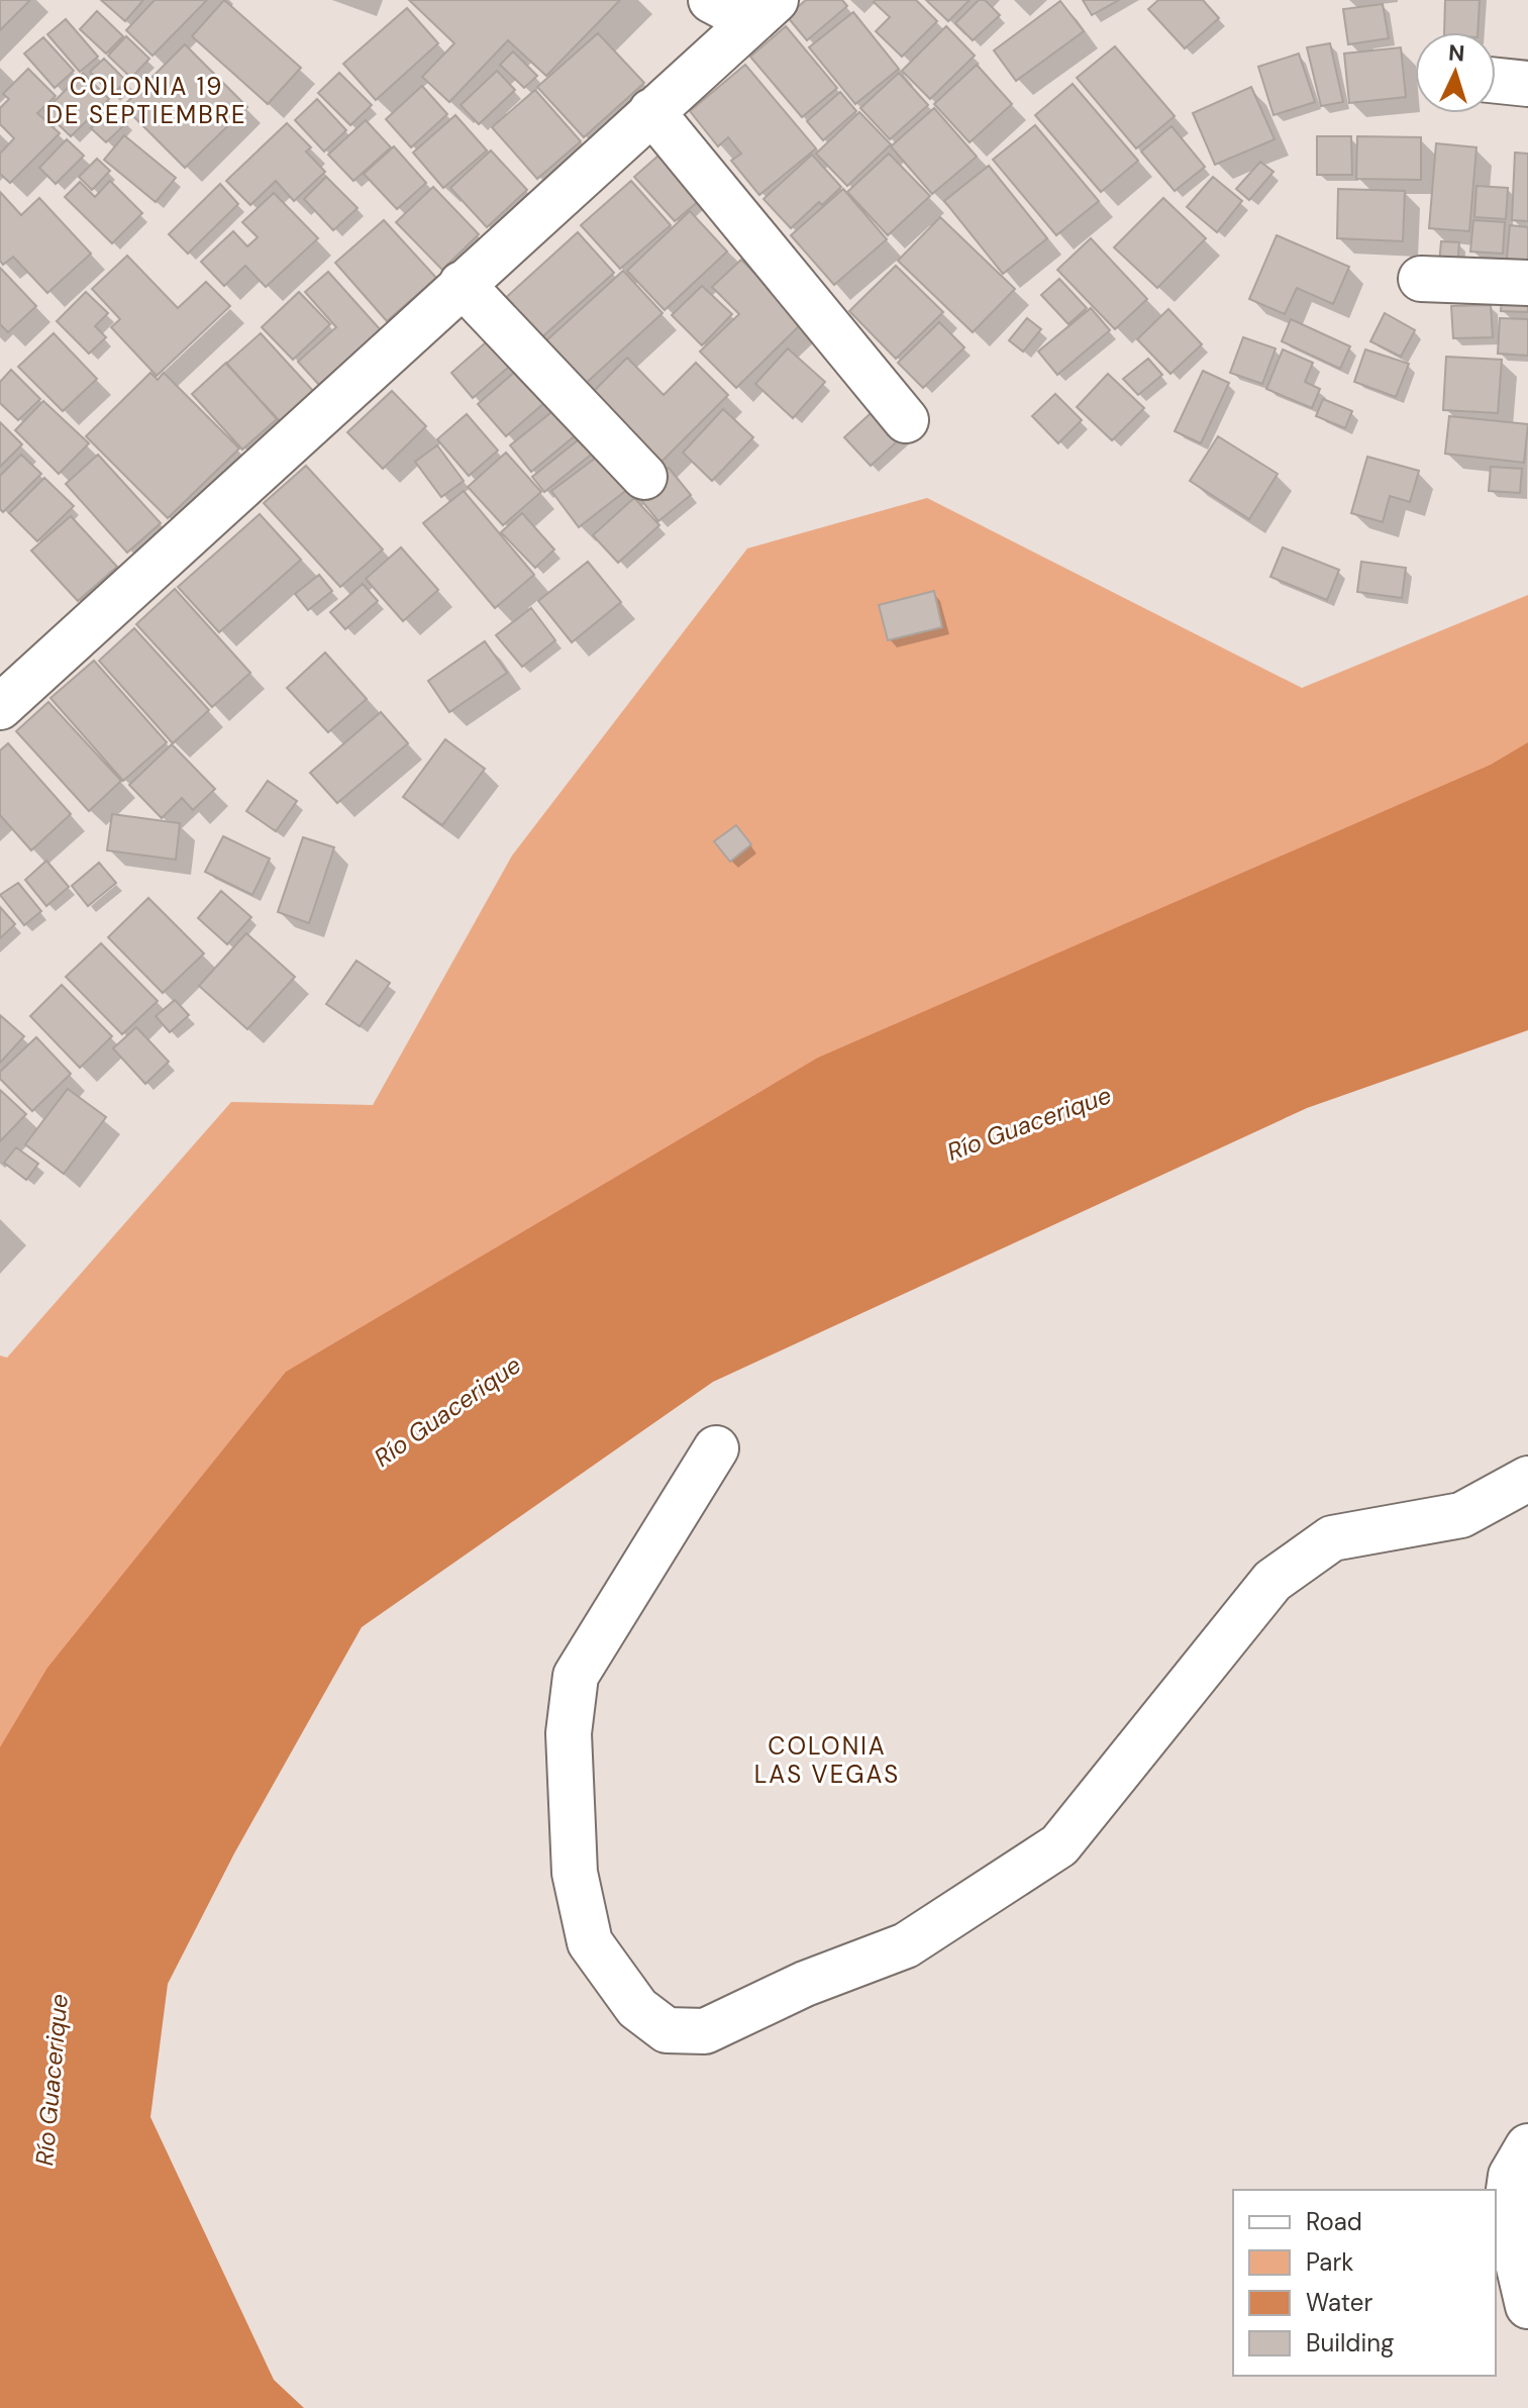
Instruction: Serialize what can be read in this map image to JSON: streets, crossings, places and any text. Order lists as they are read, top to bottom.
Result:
{
  "districts": ["COLONIA 19 DE SEPTIEMBRE", "COLONIA LAS VEGAS"],
  "water": ["Río Guacerique"],
  "legend": [
    "Road",
    "Park",
    "Water",
    "Building"
  ],
  "north": "top"
}
